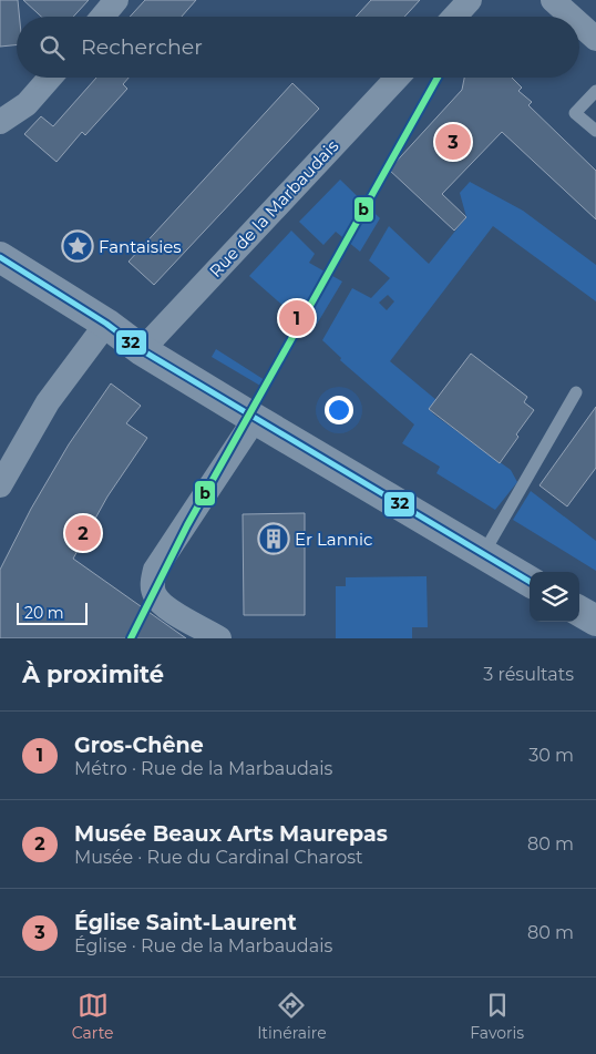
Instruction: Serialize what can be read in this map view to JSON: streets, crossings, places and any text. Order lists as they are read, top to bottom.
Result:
{
  "streets": {
    "street": ["Rue de la Marbaudais"]
  },
  "places": {
    "place": ["Fantaisies"],
    "building": ["Er Lannic"]
  },
  "lines": ["transit line b", "transit line 32"],
  "scale_bar": "20 m",
  "page": {
    "search": "Rechercher",
    "pins": ["3", "1", "2"],
    "scale": "20 m",
    "heading": ["À proximité", "3 résultats"],
    "list": [
      {
        "mark": "1",
        "name": "Gros-Chêne",
        "note": "Métro · Rue de la Marbaudais",
        "value": "30 m"
      },
      {
        "mark": "2",
        "name": "Musée Beaux Arts Maurepas",
        "note": "Musée · Rue du Cardinal Charost",
        "value": "80 m"
      },
      {
        "mark": "3",
        "name": "Église Saint-Laurent",
        "note": "Église · Rue de la Marbaudais",
        "value": "80 m"
      }
    ],
    "nav": ["Carte", "Itinéraire", "Favoris"]
  }
}
